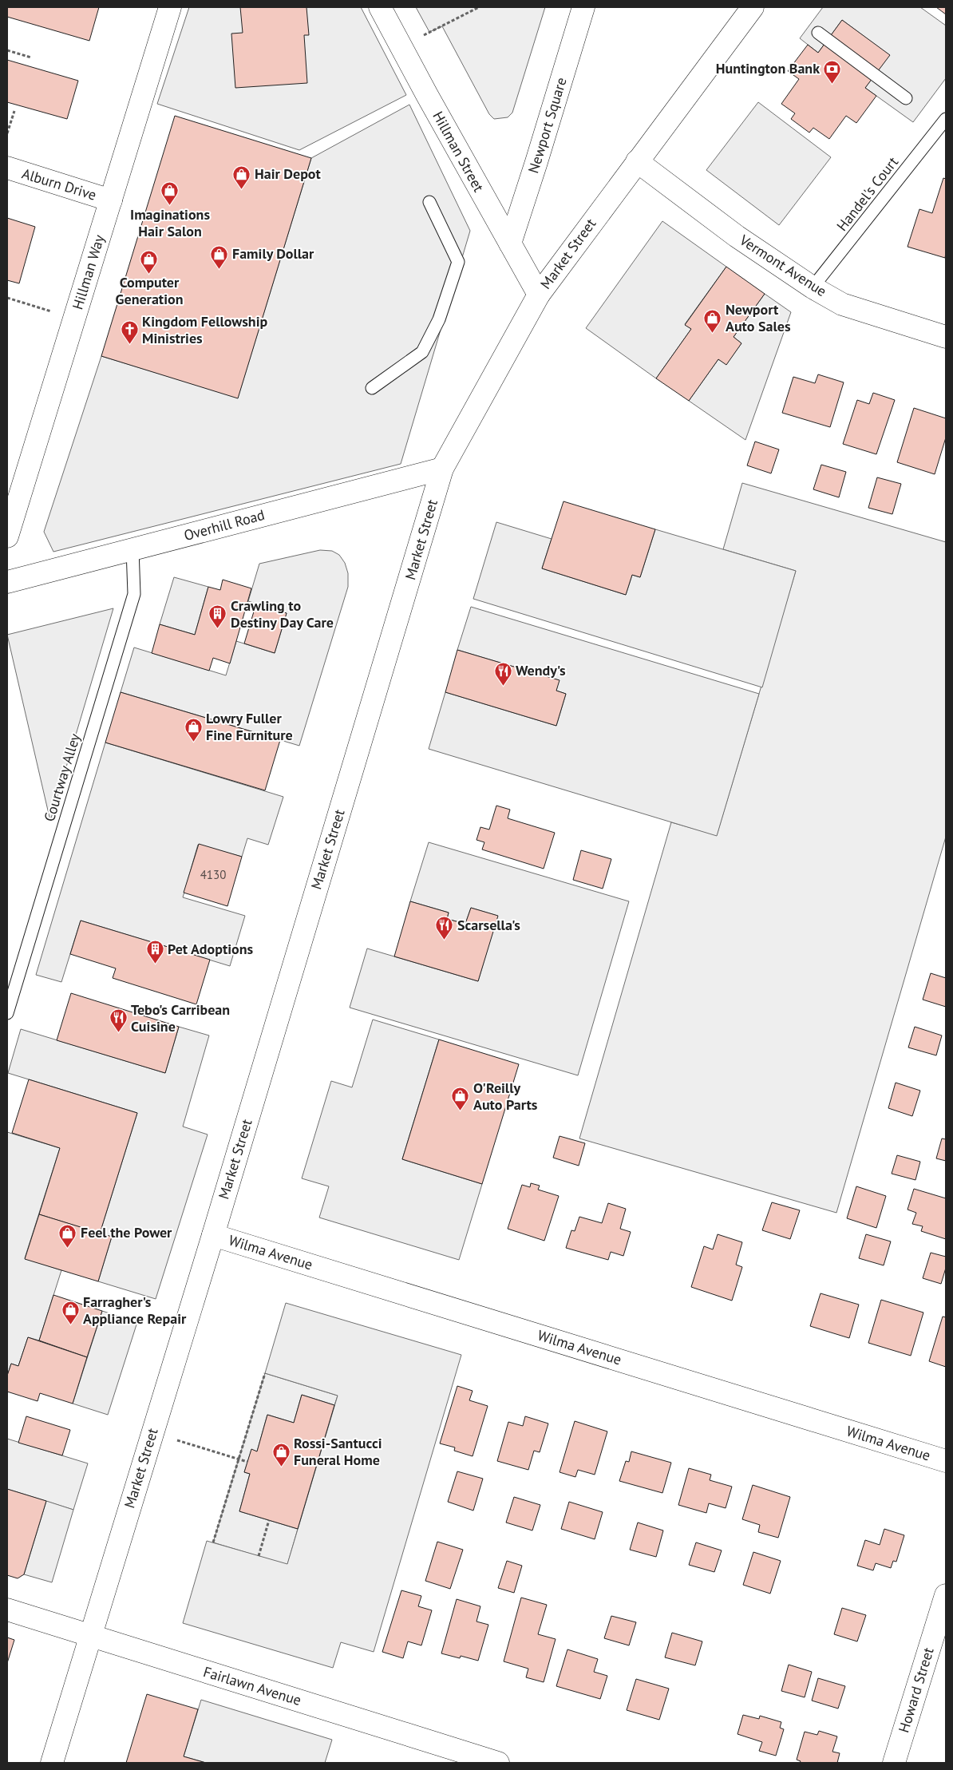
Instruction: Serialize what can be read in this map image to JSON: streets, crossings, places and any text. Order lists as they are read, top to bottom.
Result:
{
  "streets": {
    "street": [
      "Newport Square",
      "Hillman Street",
      "Alburn Drive",
      "Market Street",
      "Vermont Avenue",
      "Hillman Way",
      "Overhill Road",
      "Wilma Avenue",
      "Fairlawn Avenue",
      "Howard Street"
    ],
    "lane": ["Handel's Court", "Courtway Alley"]
  },
  "crossings": [
    ["Newport Square", "Hillman Street"],
    ["Hillman Street", "Market Street"],
    ["Alburn Drive", "Hillman Way"],
    ["Handel's Court", "Vermont Avenue"],
    ["Market Street", "Vermont Avenue"],
    ["Market Street", "Overhill Road"],
    ["Market Street", "Wilma Avenue"],
    ["Market Street", "Fairlawn Avenue"],
    ["Overhill Road", "Courtway Alley"]
  ],
  "places": {
    "bank": ["Huntington Bank"],
    "shop": [
      "Hair Depot",
      "Imaginations Hair Salon",
      "Family Dollar",
      "Computer Generation",
      "Newport Auto Sales",
      "Lowry Fuller Fine Furniture",
      "O'Reilly Auto Parts",
      "Feel the Power",
      "Farragher's Appliance Repair",
      "Rossi-Santucci Funeral Home"
    ],
    "church": ["Kingdom Fellowship Ministries"],
    "building": ["Crawling to Destiny Day Care", "Pet Adoptions"],
    "restaurant": ["Wendy's", "Scarsella's", "Tebo's Carribean Cuisine"]
  },
  "house_numbers": ["4130"]
}
